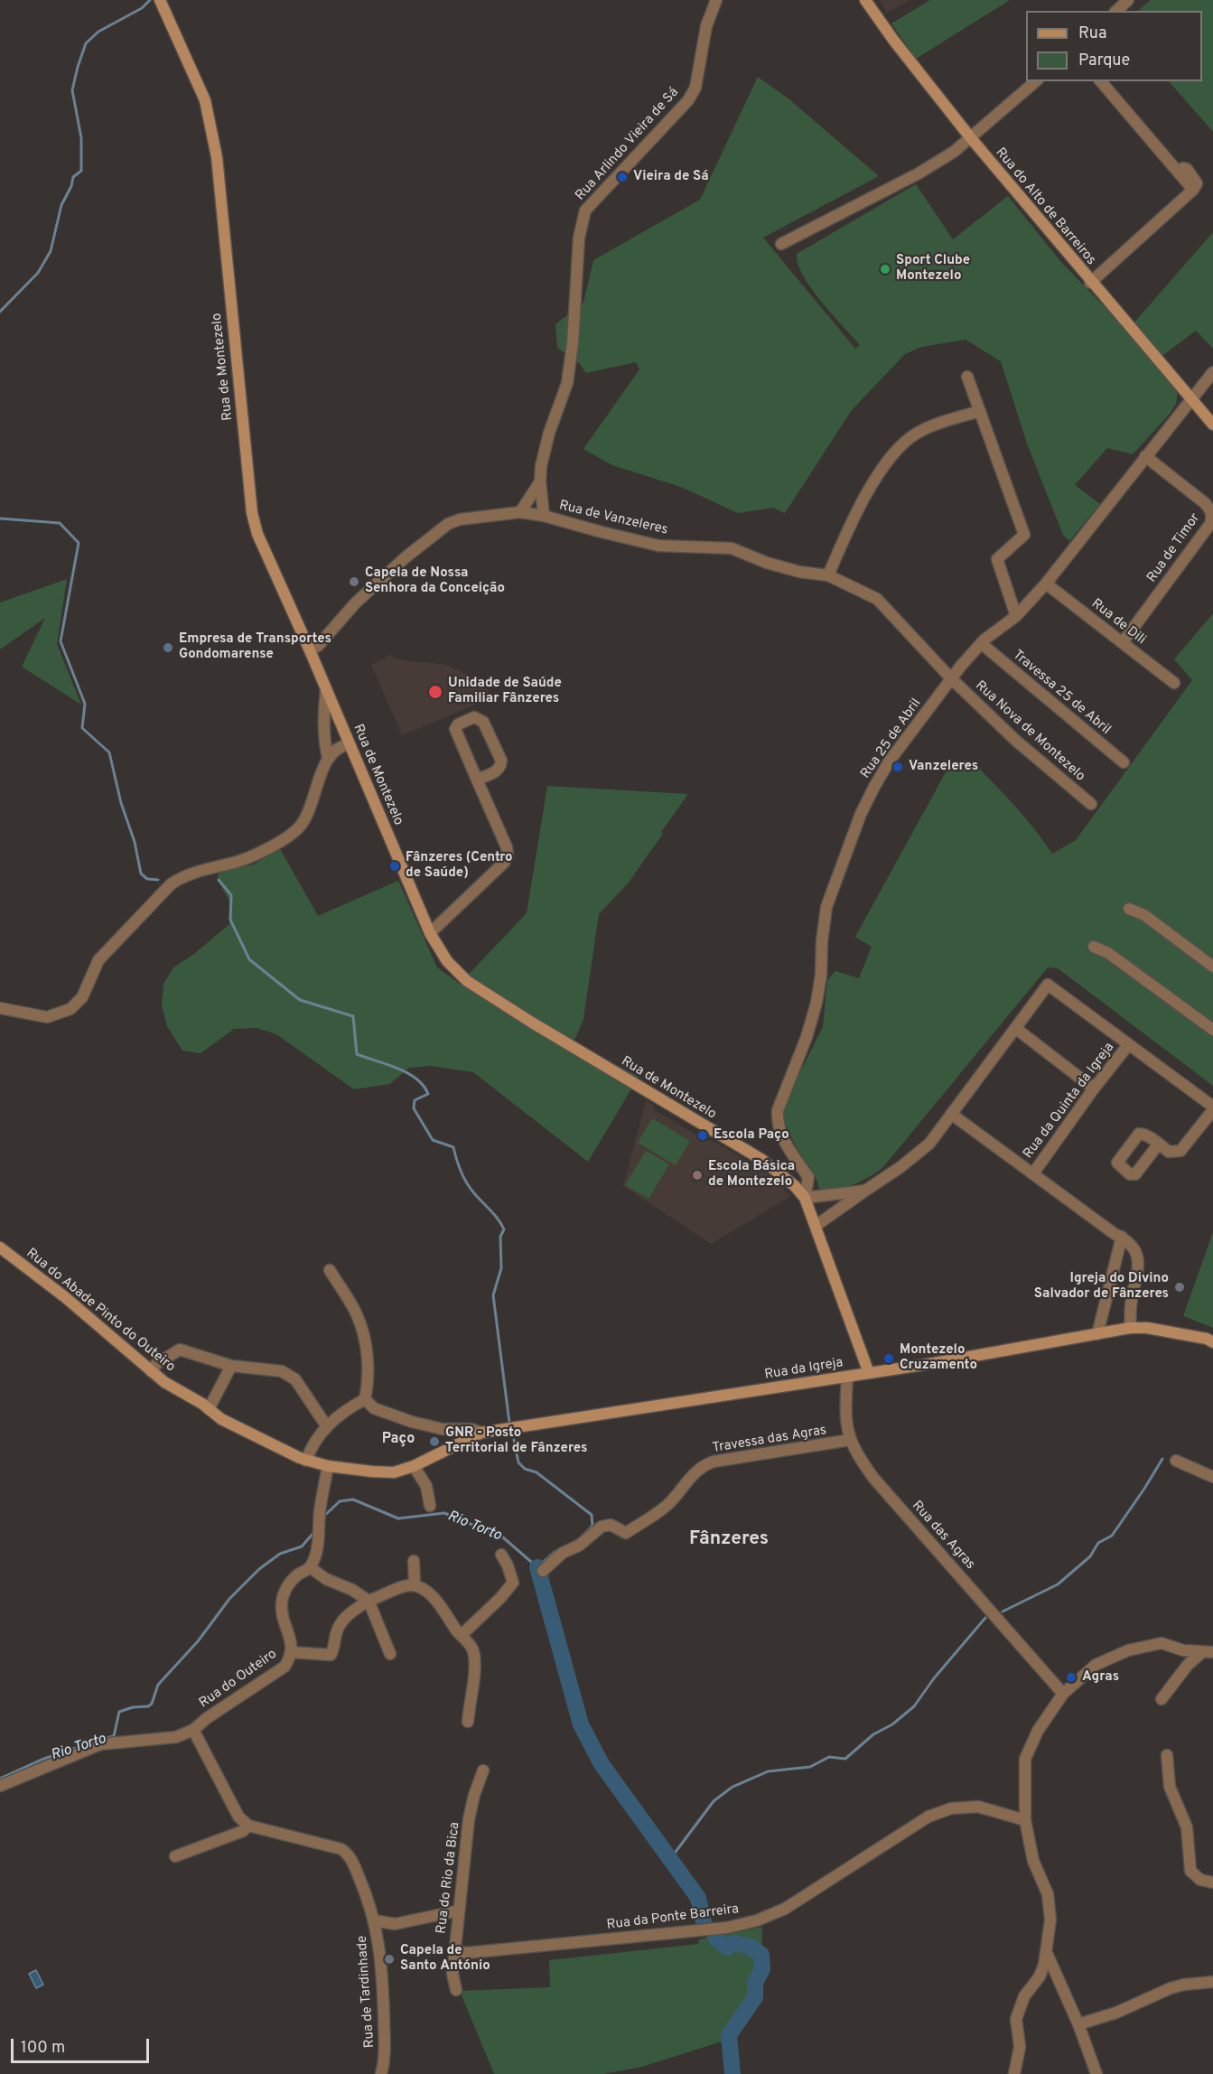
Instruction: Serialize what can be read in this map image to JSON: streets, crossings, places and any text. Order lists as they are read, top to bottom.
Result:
{
  "streets": {
    "street": [
      "Rua Arlindo Vieira de Sá",
      "Rua do Alto de Barreiros",
      "Rua de Montezelo",
      "Rua de Vanzeleres",
      "Rua de Timor",
      "Rua de Dili",
      "Travessa 25 de Abril",
      "Rua Nova de Montezelo",
      "Rua 25 de Abril",
      "Rua da Quinta da Igreja",
      "Rua do Abade Pinto do Outeiro",
      "Rua da Igreja",
      "Travessa das Agras",
      "Rua das Agras",
      "Rua do Outeiro",
      "Rua do Rio da Bica",
      "Rua da Ponte Barreira",
      "Rua de Tardinhade"
    ]
  },
  "crossings": [
    ["Rua do Alto de Barreiros", "Rua 25 de Abril"],
    ["Rua de Montezelo", "Rua de Vanzeleres"],
    ["Rua de Montezelo", "Rua 25 de Abril"],
    ["Rua de Montezelo", "Rua da Igreja"],
    ["Rua de Vanzeleres", "Rua Nova de Montezelo"],
    ["Rua de Vanzeleres", "Rua 25 de Abril"],
    ["Rua de Timor", "Rua de Dili"],
    ["Rua de Timor", "Rua 25 de Abril"],
    ["Rua de Dili", "Rua 25 de Abril"],
    ["Travessa 25 de Abril", "Rua 25 de Abril"],
    ["Rua Nova de Montezelo", "Rua 25 de Abril"],
    ["Rua do Abade Pinto do Outeiro", "Rua da Igreja"],
    ["Rua da Igreja", "Rua das Agras"],
    ["Travessa das Agras", "Rua das Agras"],
    ["Rua do Rio da Bica", "Rua da Ponte Barreira"]
  ],
  "districts": ["Paço", "Fânzeres"],
  "water": ["Rio Torto"],
  "places": [
    "Vieira de Sá",
    "Sport Clube Montezelo",
    "Capela de Nossa Senhora da Conceição",
    "Empresa de Transportes Gondomarense",
    "Unidade de Saúde Familiar Fânzeres",
    "Vanzeleres",
    "Fânzeres (Centro de Saúde)",
    "Escola Paço",
    "Escola Básica de Montezelo",
    "Igreja do Divino Salvador de Fânzeres",
    "Montezelo Cruzamento",
    "GNR - Posto Territorial de Fânzeres",
    "Agras",
    "Capela de Santo António"
  ],
  "legend": ["Rua", "Parque"],
  "scale_bar": "100 m"
}
